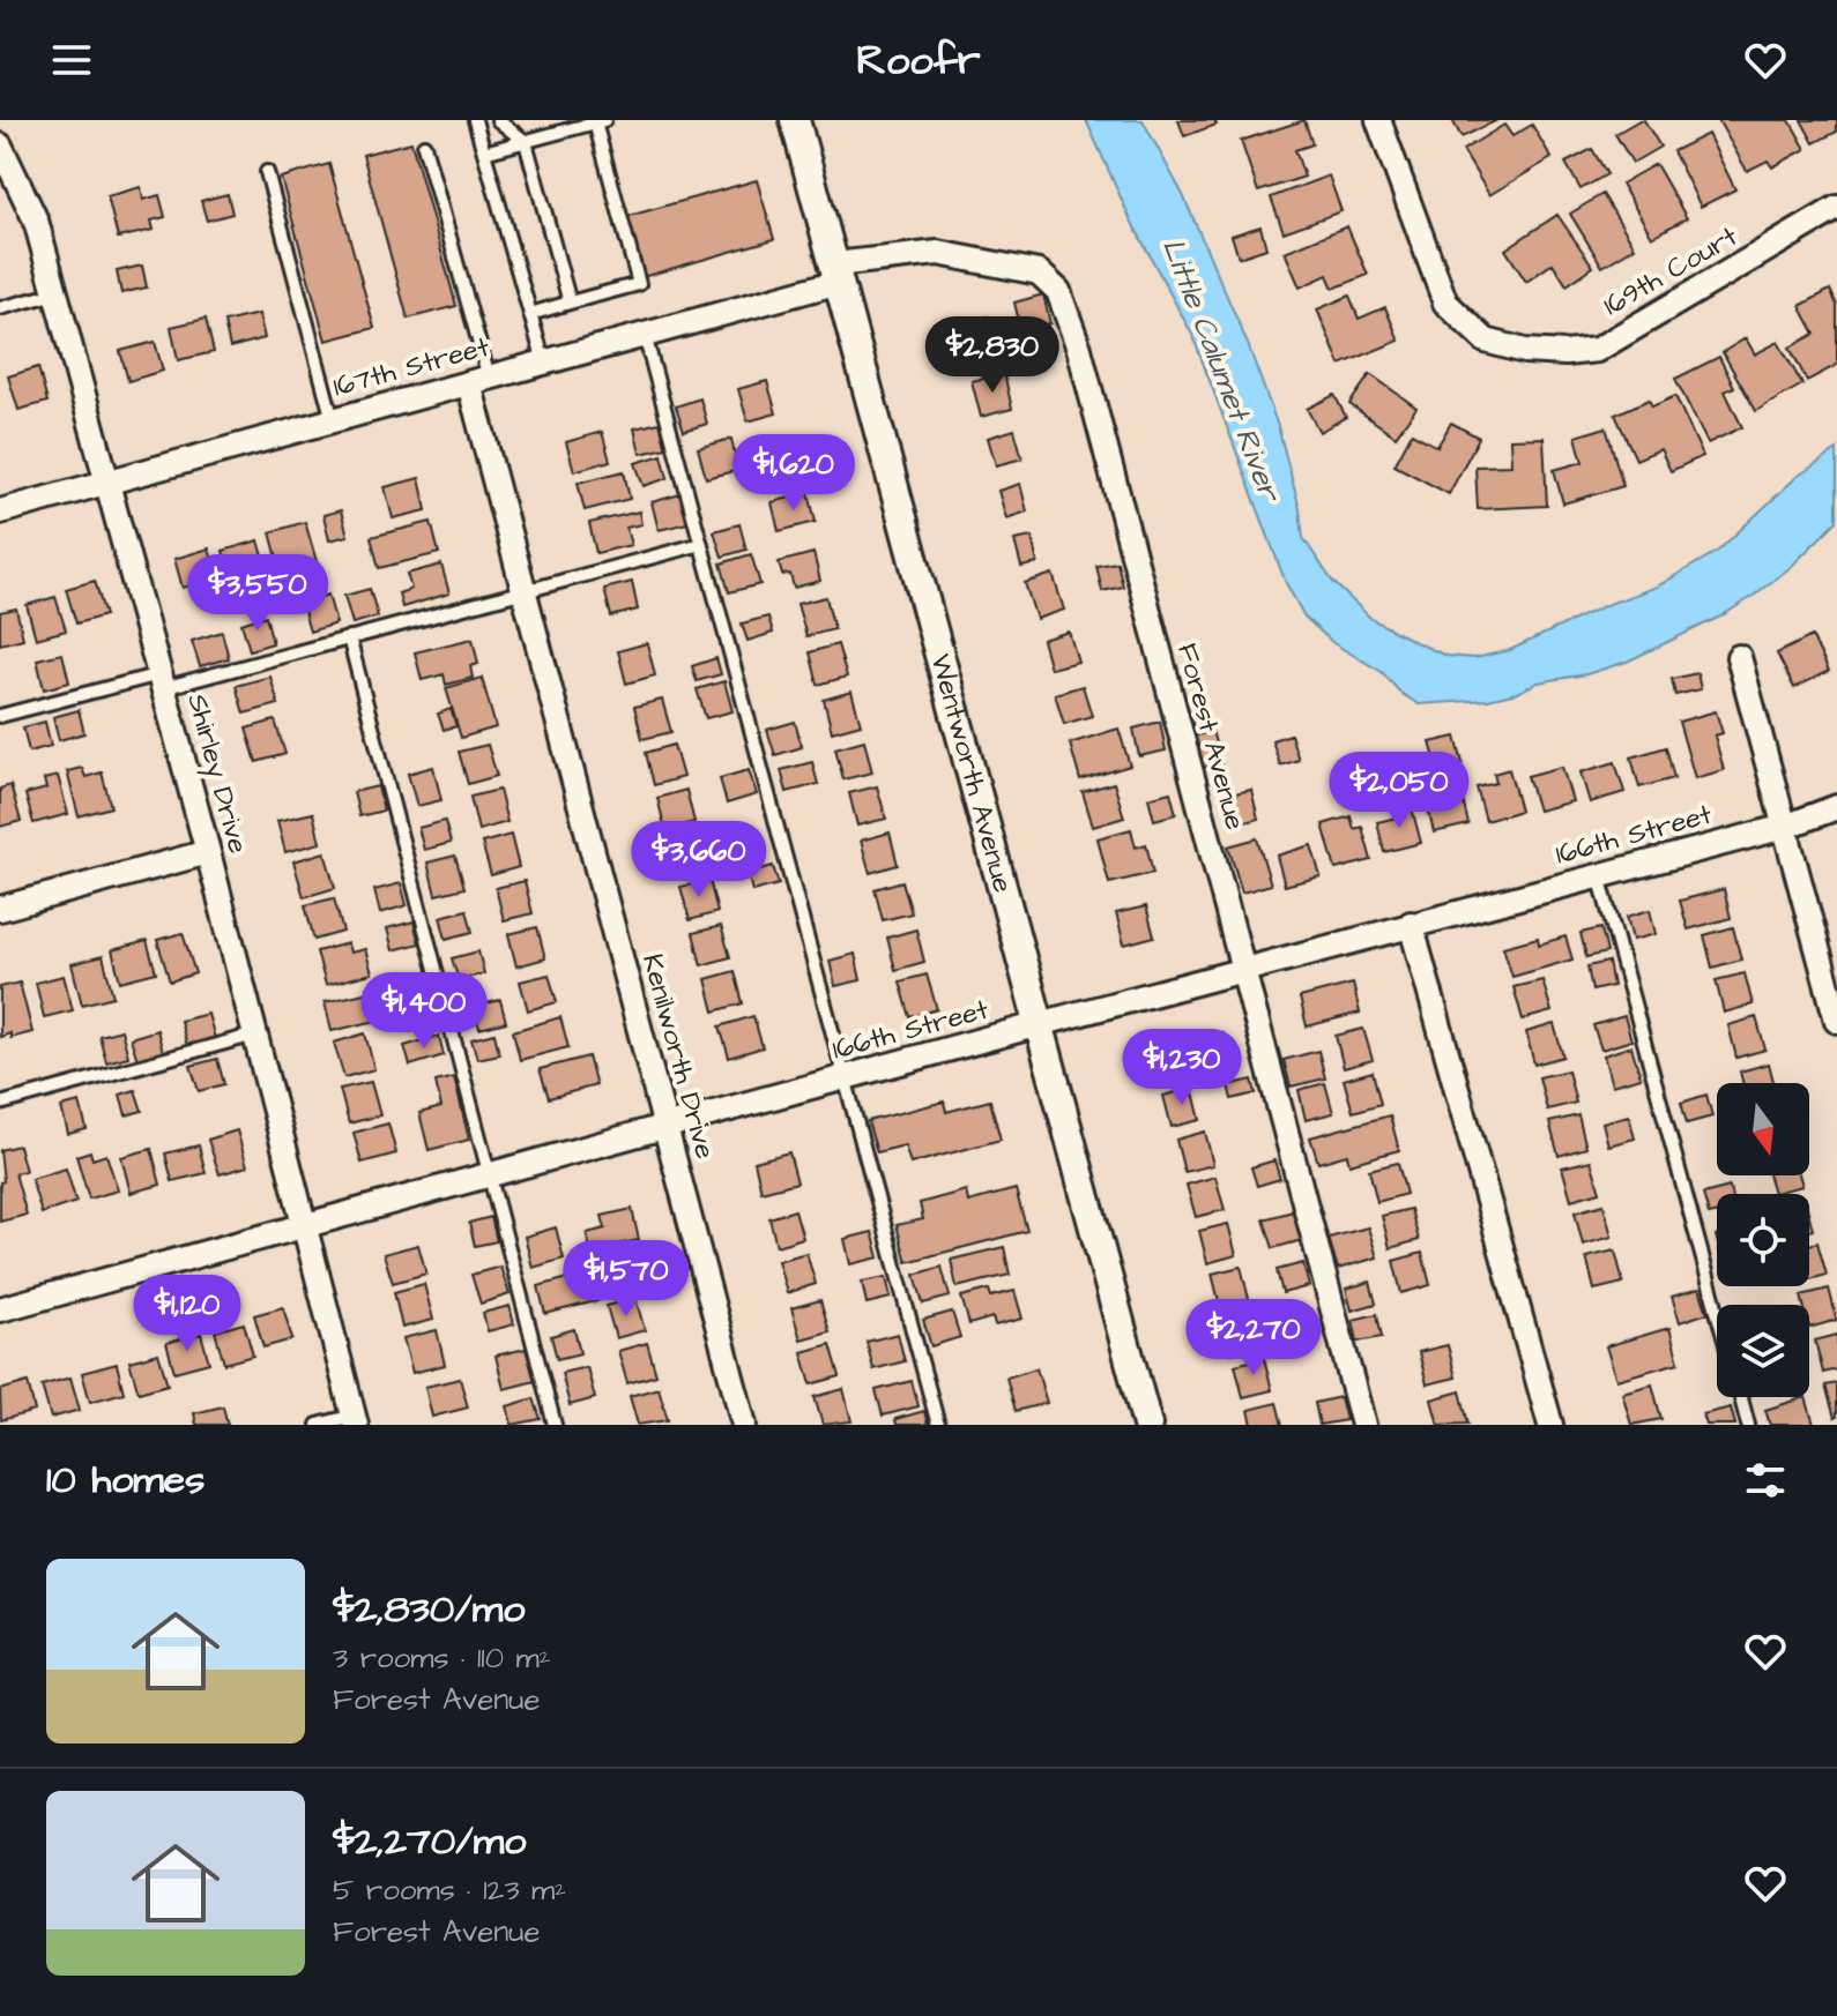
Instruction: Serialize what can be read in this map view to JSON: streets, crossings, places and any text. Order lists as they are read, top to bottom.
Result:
{
  "streets": {
    "street": [
      "169th Court",
      "167th Street",
      "Forest Avenue",
      "Wentworth Avenue",
      "Shirley Drive",
      "166th Street",
      "Kenilworth Drive"
    ]
  },
  "crossings": [
    ["167th Street", "Forest Avenue"],
    ["167th Street", "Wentworth Avenue"],
    ["167th Street", "Shirley Drive"],
    ["167th Street", "Kenilworth Drive"],
    ["Forest Avenue", "Wentworth Avenue"],
    ["Forest Avenue", "166th Street"],
    ["Wentworth Avenue", "166th Street"],
    ["Shirley Drive", "166th Street"],
    ["166th Street", "Kenilworth Drive"]
  ],
  "water": ["Little Calumet River"],
  "north": "bottom",
  "page": {
    "header": "Roofr",
    "price": [
      "$2,830",
      "$1,620",
      "$3,550",
      "$2,050",
      "$3,660",
      "$1,400",
      "$1,230",
      "$1,570",
      "$1,120",
      "$2,270"
    ],
    "heading": "10 homes",
    "list": [
      {
        "name": "$2,830/mo",
        "note": "3 rooms · 110 m² · Forest Avenue"
      },
      {
        "name": "$2,270/mo",
        "note": "5 rooms · 123 m² · Forest Avenue"
      }
    ]
  }
}
